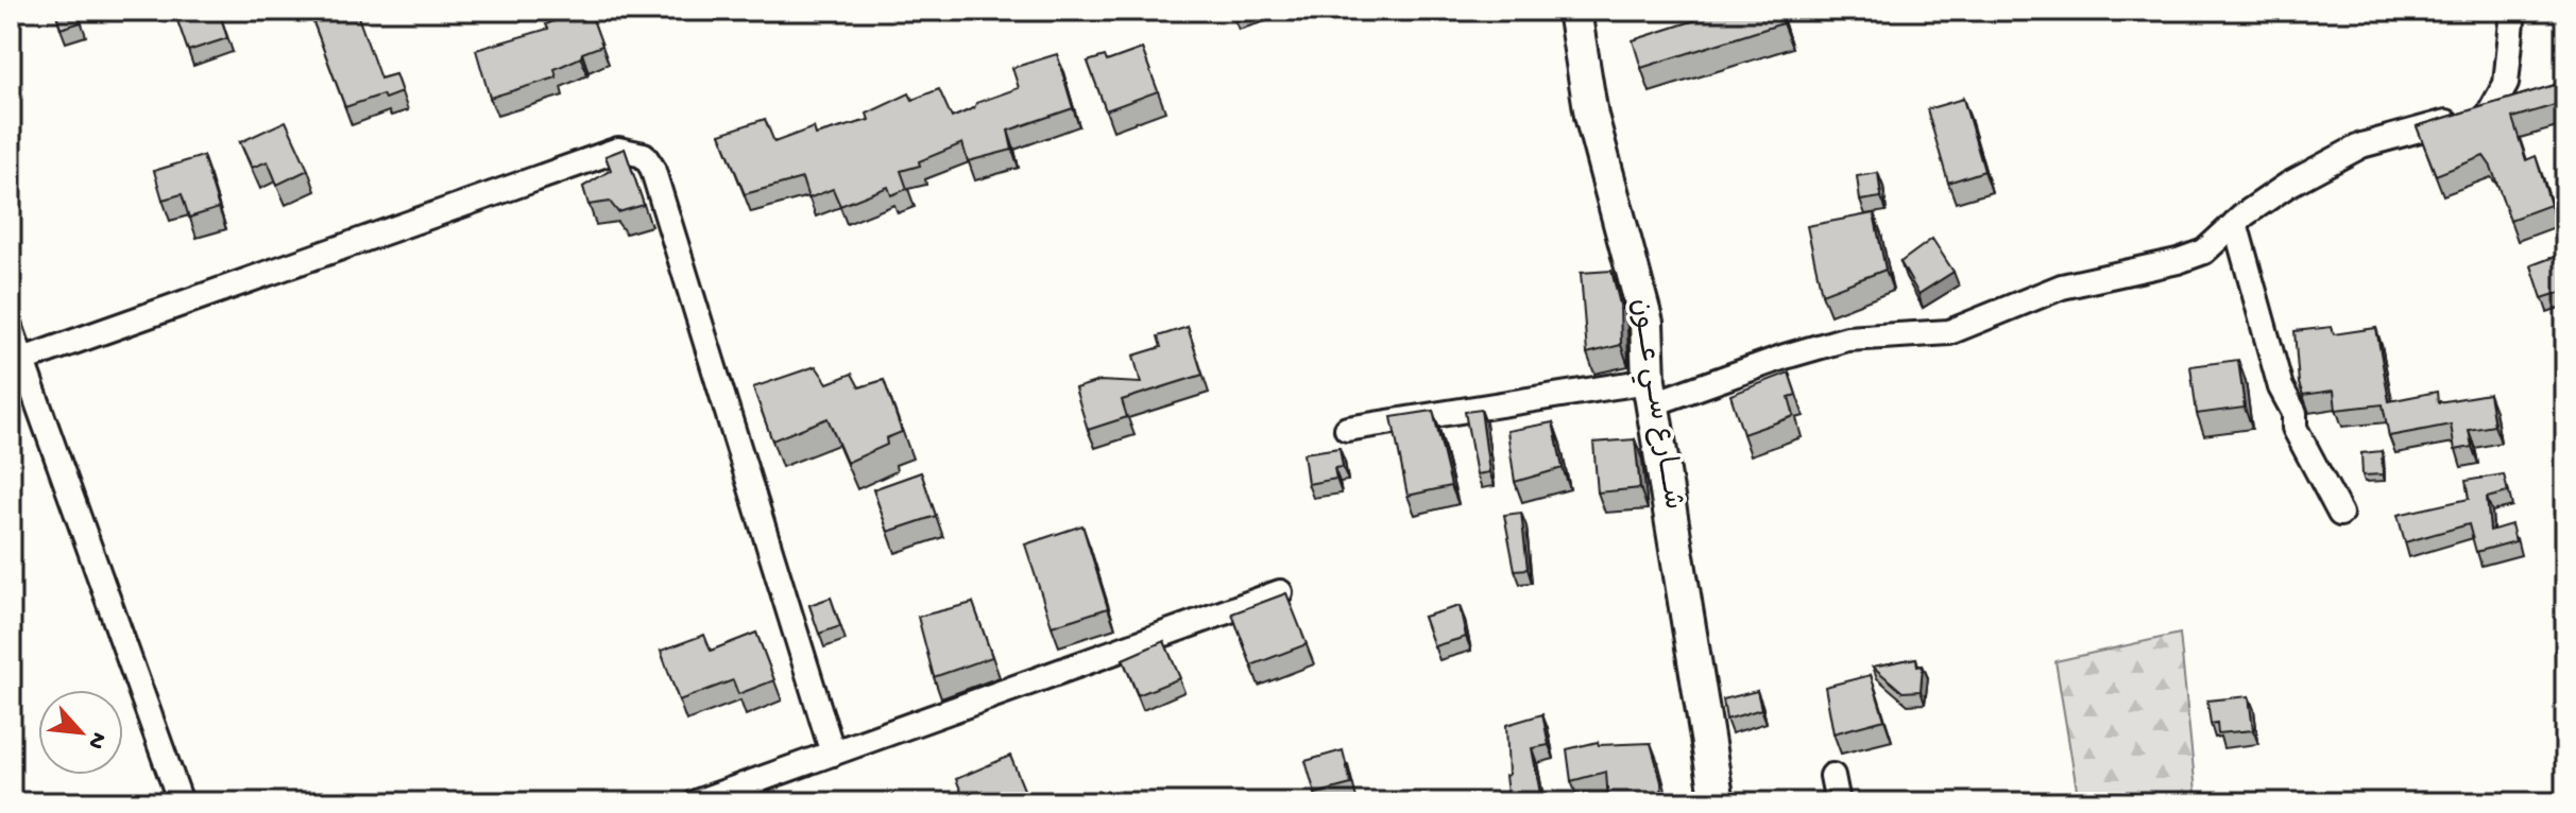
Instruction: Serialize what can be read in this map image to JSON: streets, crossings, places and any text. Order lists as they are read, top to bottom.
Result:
{
  "streets": {
    "street": ["شــــارع ســي عـــون"]
  },
  "north": "bottom right"
}
